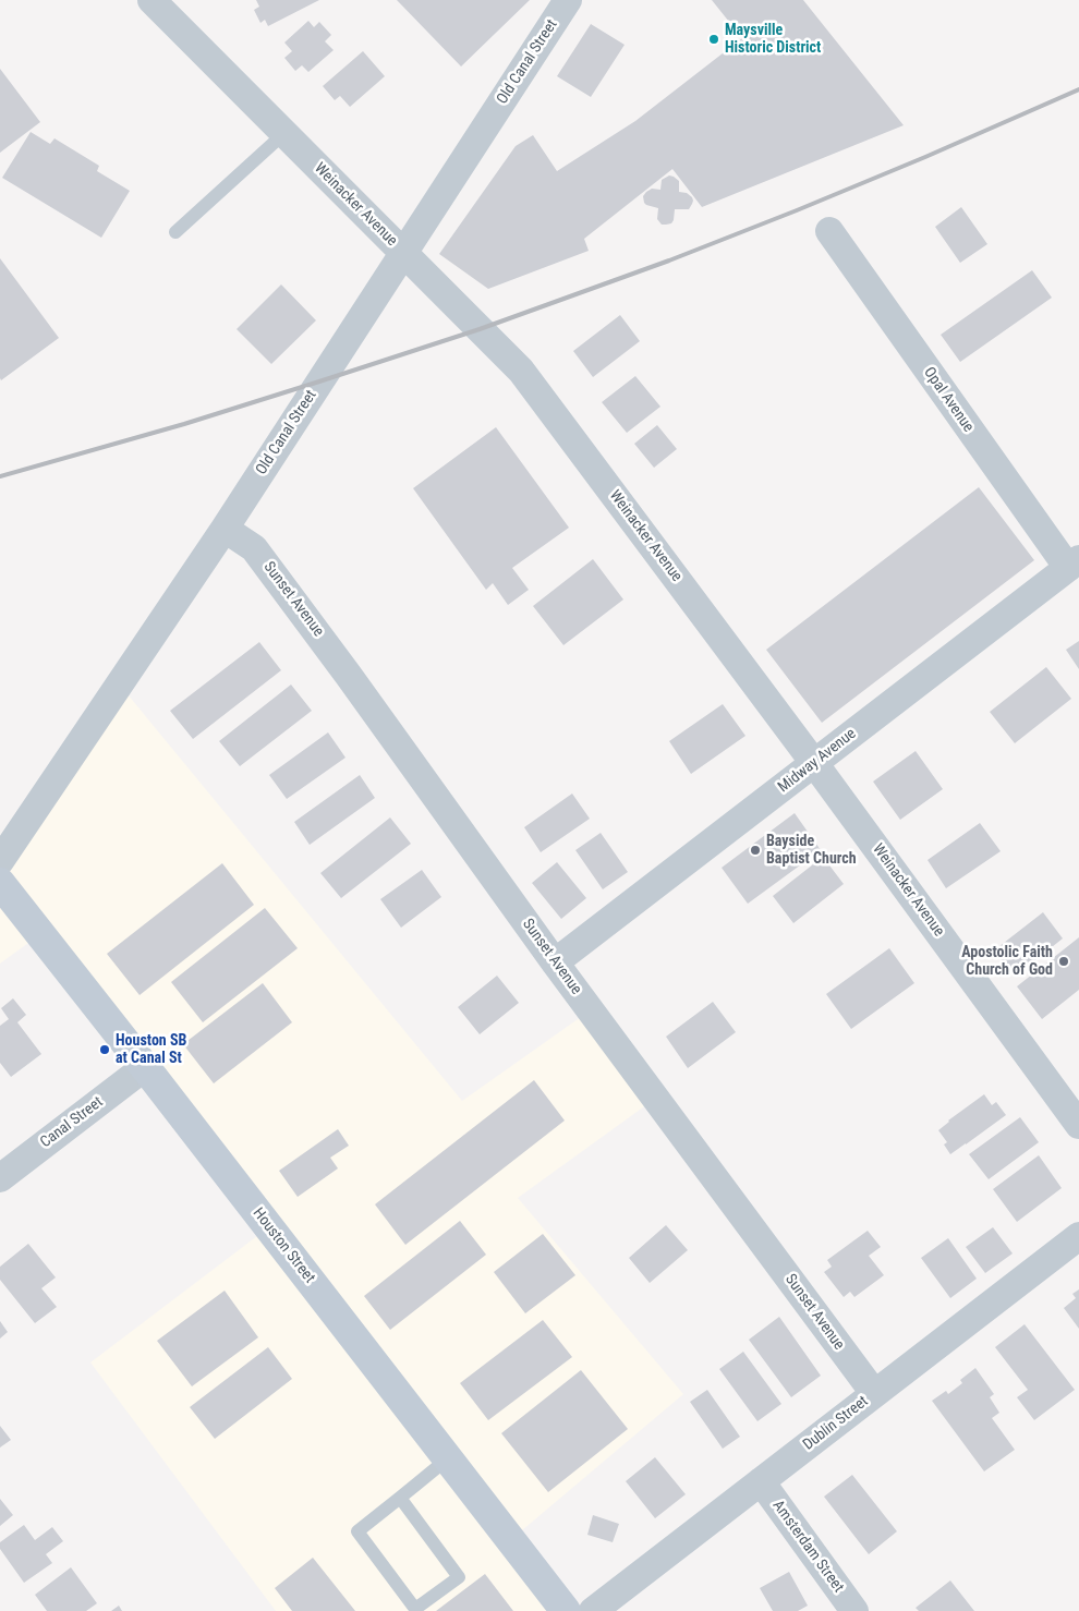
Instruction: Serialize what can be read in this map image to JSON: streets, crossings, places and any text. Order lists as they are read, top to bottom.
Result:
{
  "streets": {
    "street": [
      "Old Canal Street",
      "Weinacker Avenue",
      "Opal Avenue",
      "Sunset Avenue",
      "Midway Avenue",
      "Canal Street",
      "Houston Street",
      "Dublin Street",
      "Amsterdam Street"
    ]
  },
  "crossings": [
    ["Old Canal Street", "Weinacker Avenue"],
    ["Old Canal Street", "Sunset Avenue"],
    ["Weinacker Avenue", "Midway Avenue"],
    ["Opal Avenue", "Midway Avenue"],
    ["Sunset Avenue", "Midway Avenue"],
    ["Sunset Avenue", "Dublin Street"],
    ["Canal Street", "Houston Street"],
    ["Dublin Street", "Amsterdam Street"]
  ],
  "places": [
    "Maysville Historic District",
    "Bayside Baptist Church",
    "Apostolic Faith Church of God",
    "Houston SB at Canal St"
  ]
}
